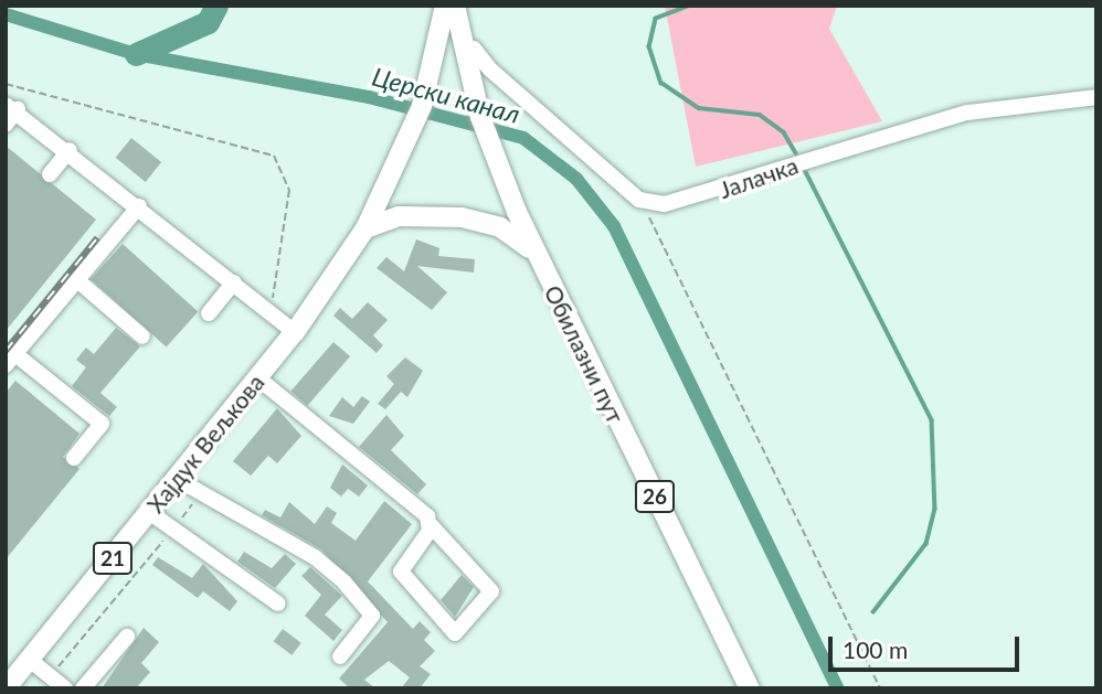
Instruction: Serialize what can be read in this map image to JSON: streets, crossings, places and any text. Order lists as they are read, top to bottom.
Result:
{
  "streets": {
    "main road": [
      "Обилазни пут",
      "Хајдук Вељкова",
      "26",
      "21"
    ],
    "street": ["Јалачка"]
  },
  "crossings": [
    ["Хајдук Вељкова", "21"]
  ],
  "water": ["Церски канал"],
  "scale_bar": "100 m"
}
